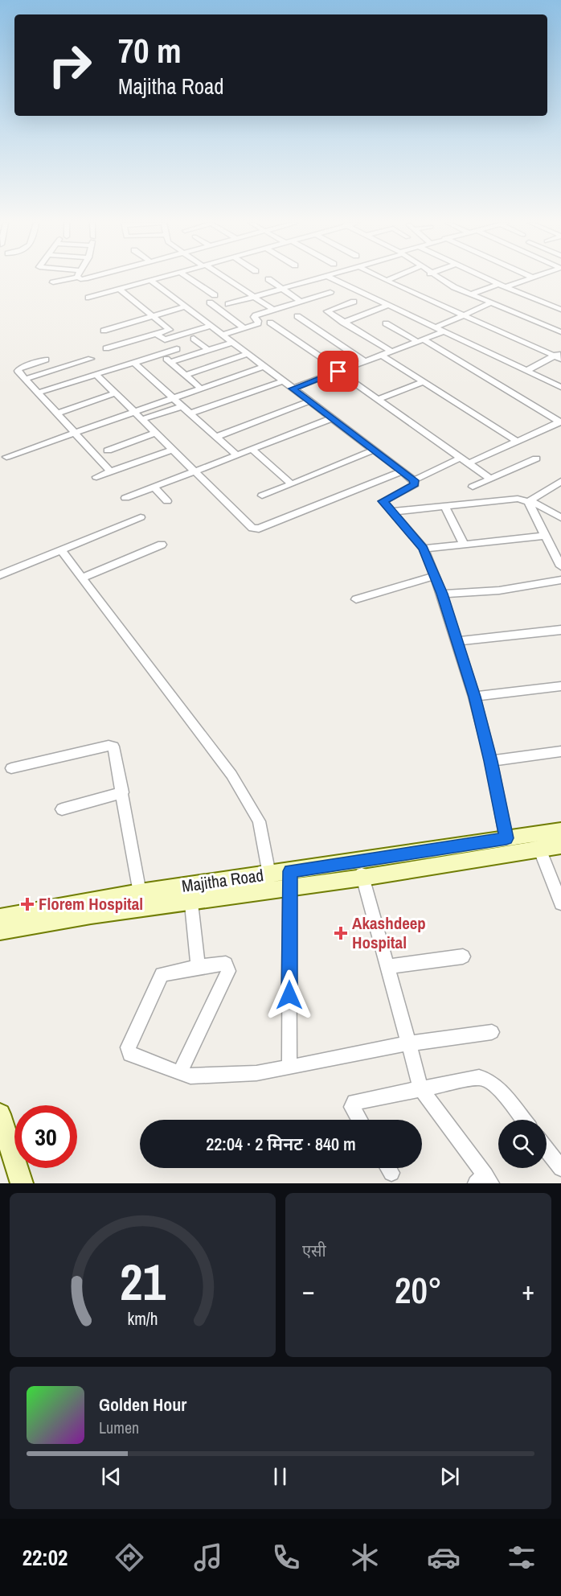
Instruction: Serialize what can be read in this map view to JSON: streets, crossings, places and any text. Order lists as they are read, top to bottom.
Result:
{
  "streets": {
    "main road": ["Majitha Road"]
  },
  "places": {
    "health": ["Florem Hospital", "Akashdeep Hospital"]
  },
  "page": {
    "turn": ["70 m", "Majitha Road"],
    "limit": "30",
    "trip": "22:04 · 2 मिनट · 840 m",
    "tile": "एसी",
    "heat": ["−", "20°", "+"],
    "song": ["Golden Hour", "Lumen"],
    "tabs": "22:02",
    "gauge": ["21", "km/h"]
  }
}
